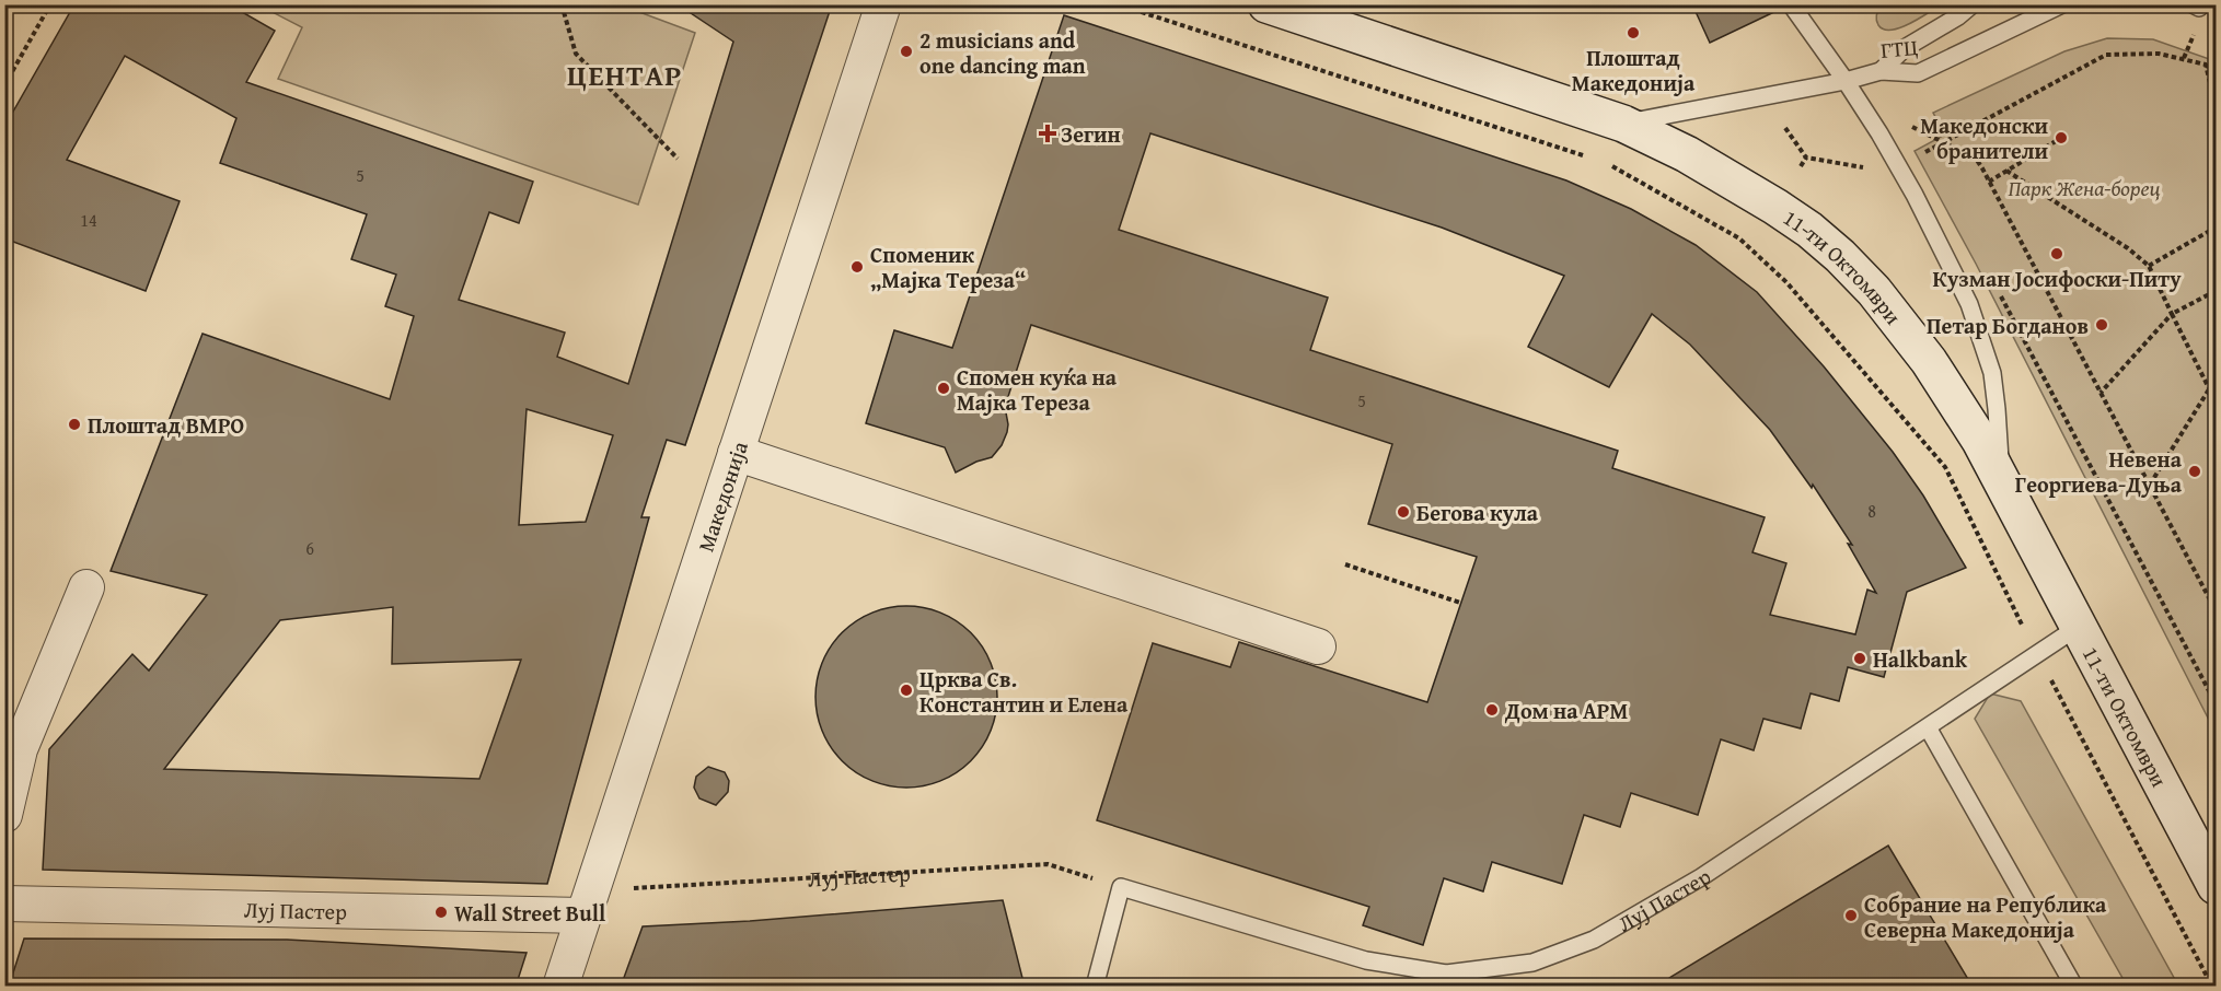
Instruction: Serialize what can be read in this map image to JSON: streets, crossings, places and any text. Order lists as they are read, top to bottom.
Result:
{
  "streets": {
    "street": ["11-ти Октомври", "Македонија", "Луј Пастер"],
    "lane": ["ГТЦ"]
  },
  "crossings": [
    ["ГТЦ", "11-ти Октомври"],
    ["11-ти Октомври", "Луј Пастер"],
    ["Македонија", "Луј Пастер"]
  ],
  "districts": ["ЦЕНТАР"],
  "parks": ["Парк Жена-борец"],
  "places": {
    "other": [
      "Плоштад Македонија",
      "2 musicians and one dancing man",
      "Македонски бранители",
      "Кузман Јосифоски-Питу",
      "Споменик „Мајка Тереза“",
      "Петар Богданов",
      "Спомен куќа на Мајка Тереза",
      "Плоштад ВМРО",
      "Невена Георгиева-Дуња",
      "Бегова кула",
      "Halkbank",
      "Црква Св. Константин и Елена",
      "Дом на АРМ",
      "Wall Street Bull",
      "Собрание на Република Северна Македонија"
    ],
    "health": ["Зегин"]
  },
  "house_numbers": [
    "5",
    "14",
    "5",
    "8",
    "6"
  ]
}
